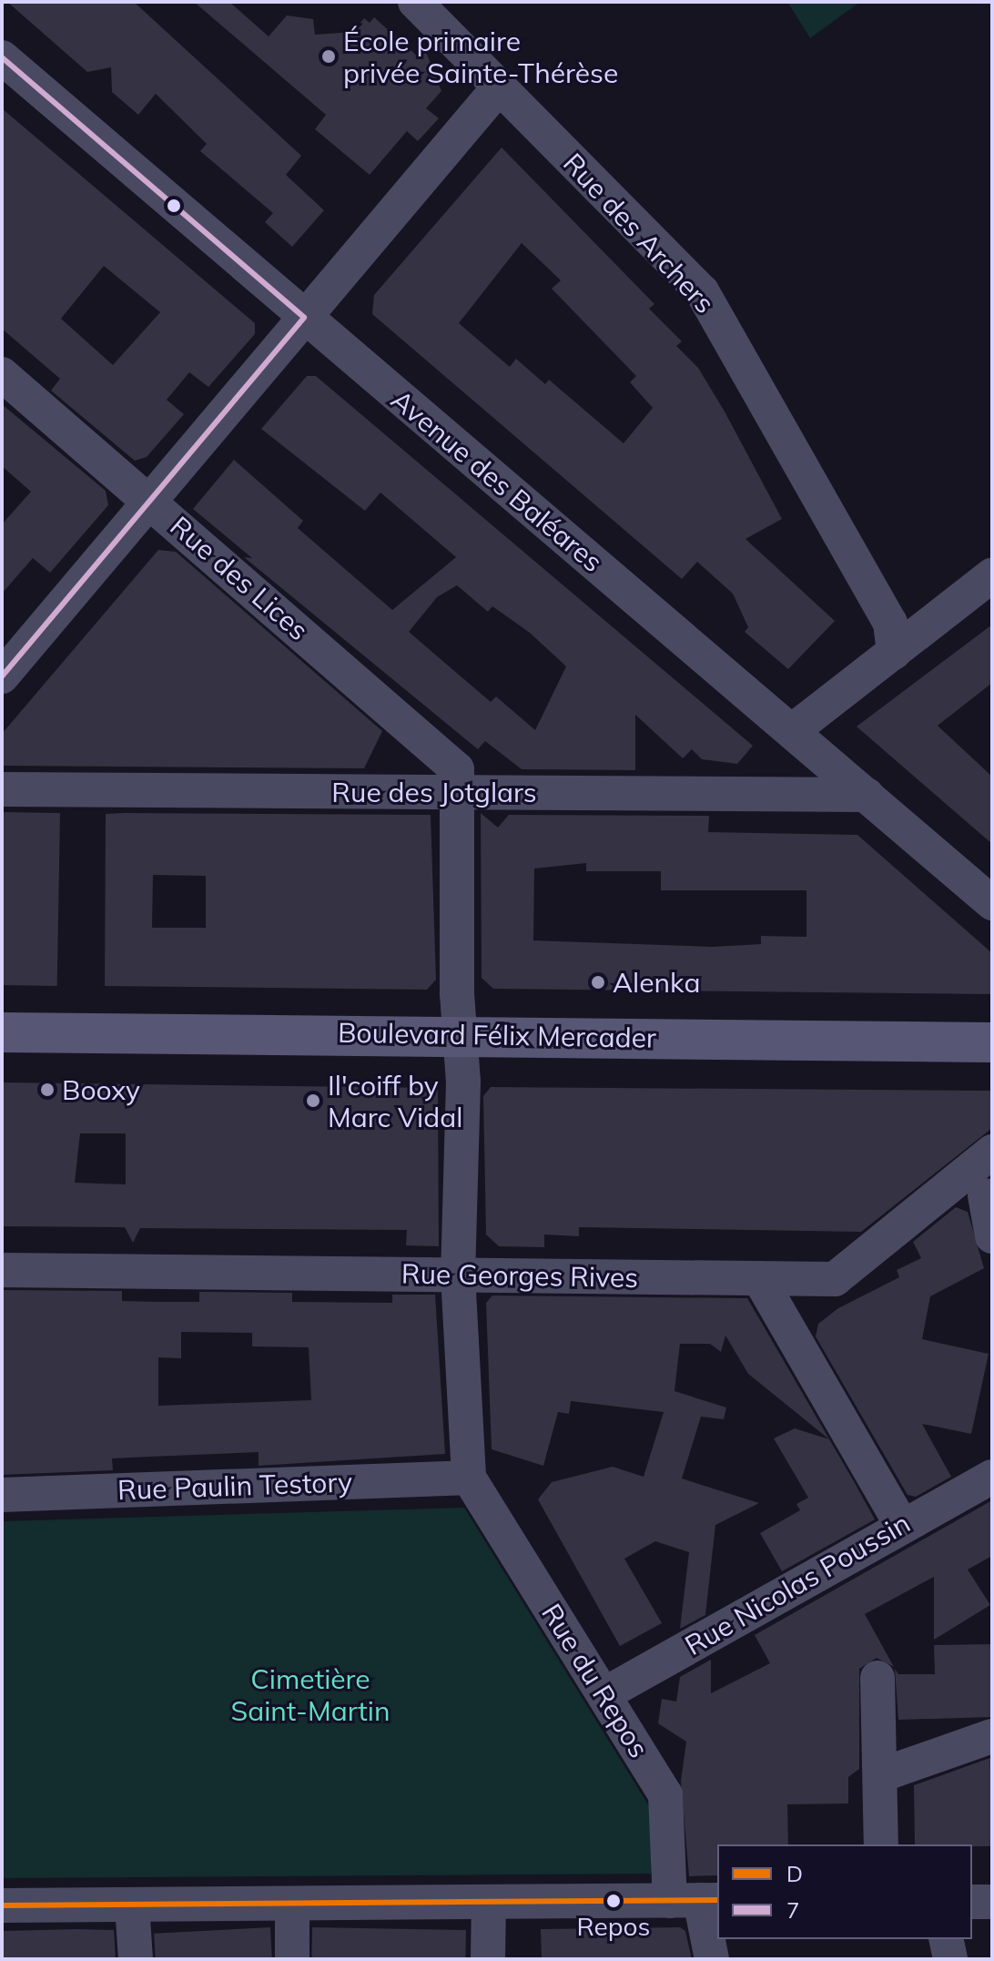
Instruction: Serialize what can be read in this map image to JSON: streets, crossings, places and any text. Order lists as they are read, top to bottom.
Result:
{
  "streets": {
    "main road": ["Boulevard Félix Mercader"],
    "street": [
      "Rue des Archers",
      "Avenue des Baléares",
      "Rue des Lices",
      "Rue des Jotglars",
      "Rue Georges Rives",
      "Rue Paulin Testory",
      "Rue Nicolas Poussin",
      "Rue du Repos"
    ]
  },
  "crossings": [
    ["Avenue des Baléares", "Rue des Jotglars"],
    ["Rue des Lices", "Rue des Jotglars"],
    ["Rue Paulin Testory", "Rue du Repos"],
    ["Rue Nicolas Poussin", "Rue du Repos"]
  ],
  "parks": ["Cimetière Saint-Martin"],
  "places": [
    "École primaire privée Sainte-Thérèse",
    "Alenka",
    "Booxy",
    "Il'coiff by Marc Vidal",
    "Repos"
  ],
  "lines": ["transit line 7", "transit line D"],
  "legend": ["D", "7"]
}
